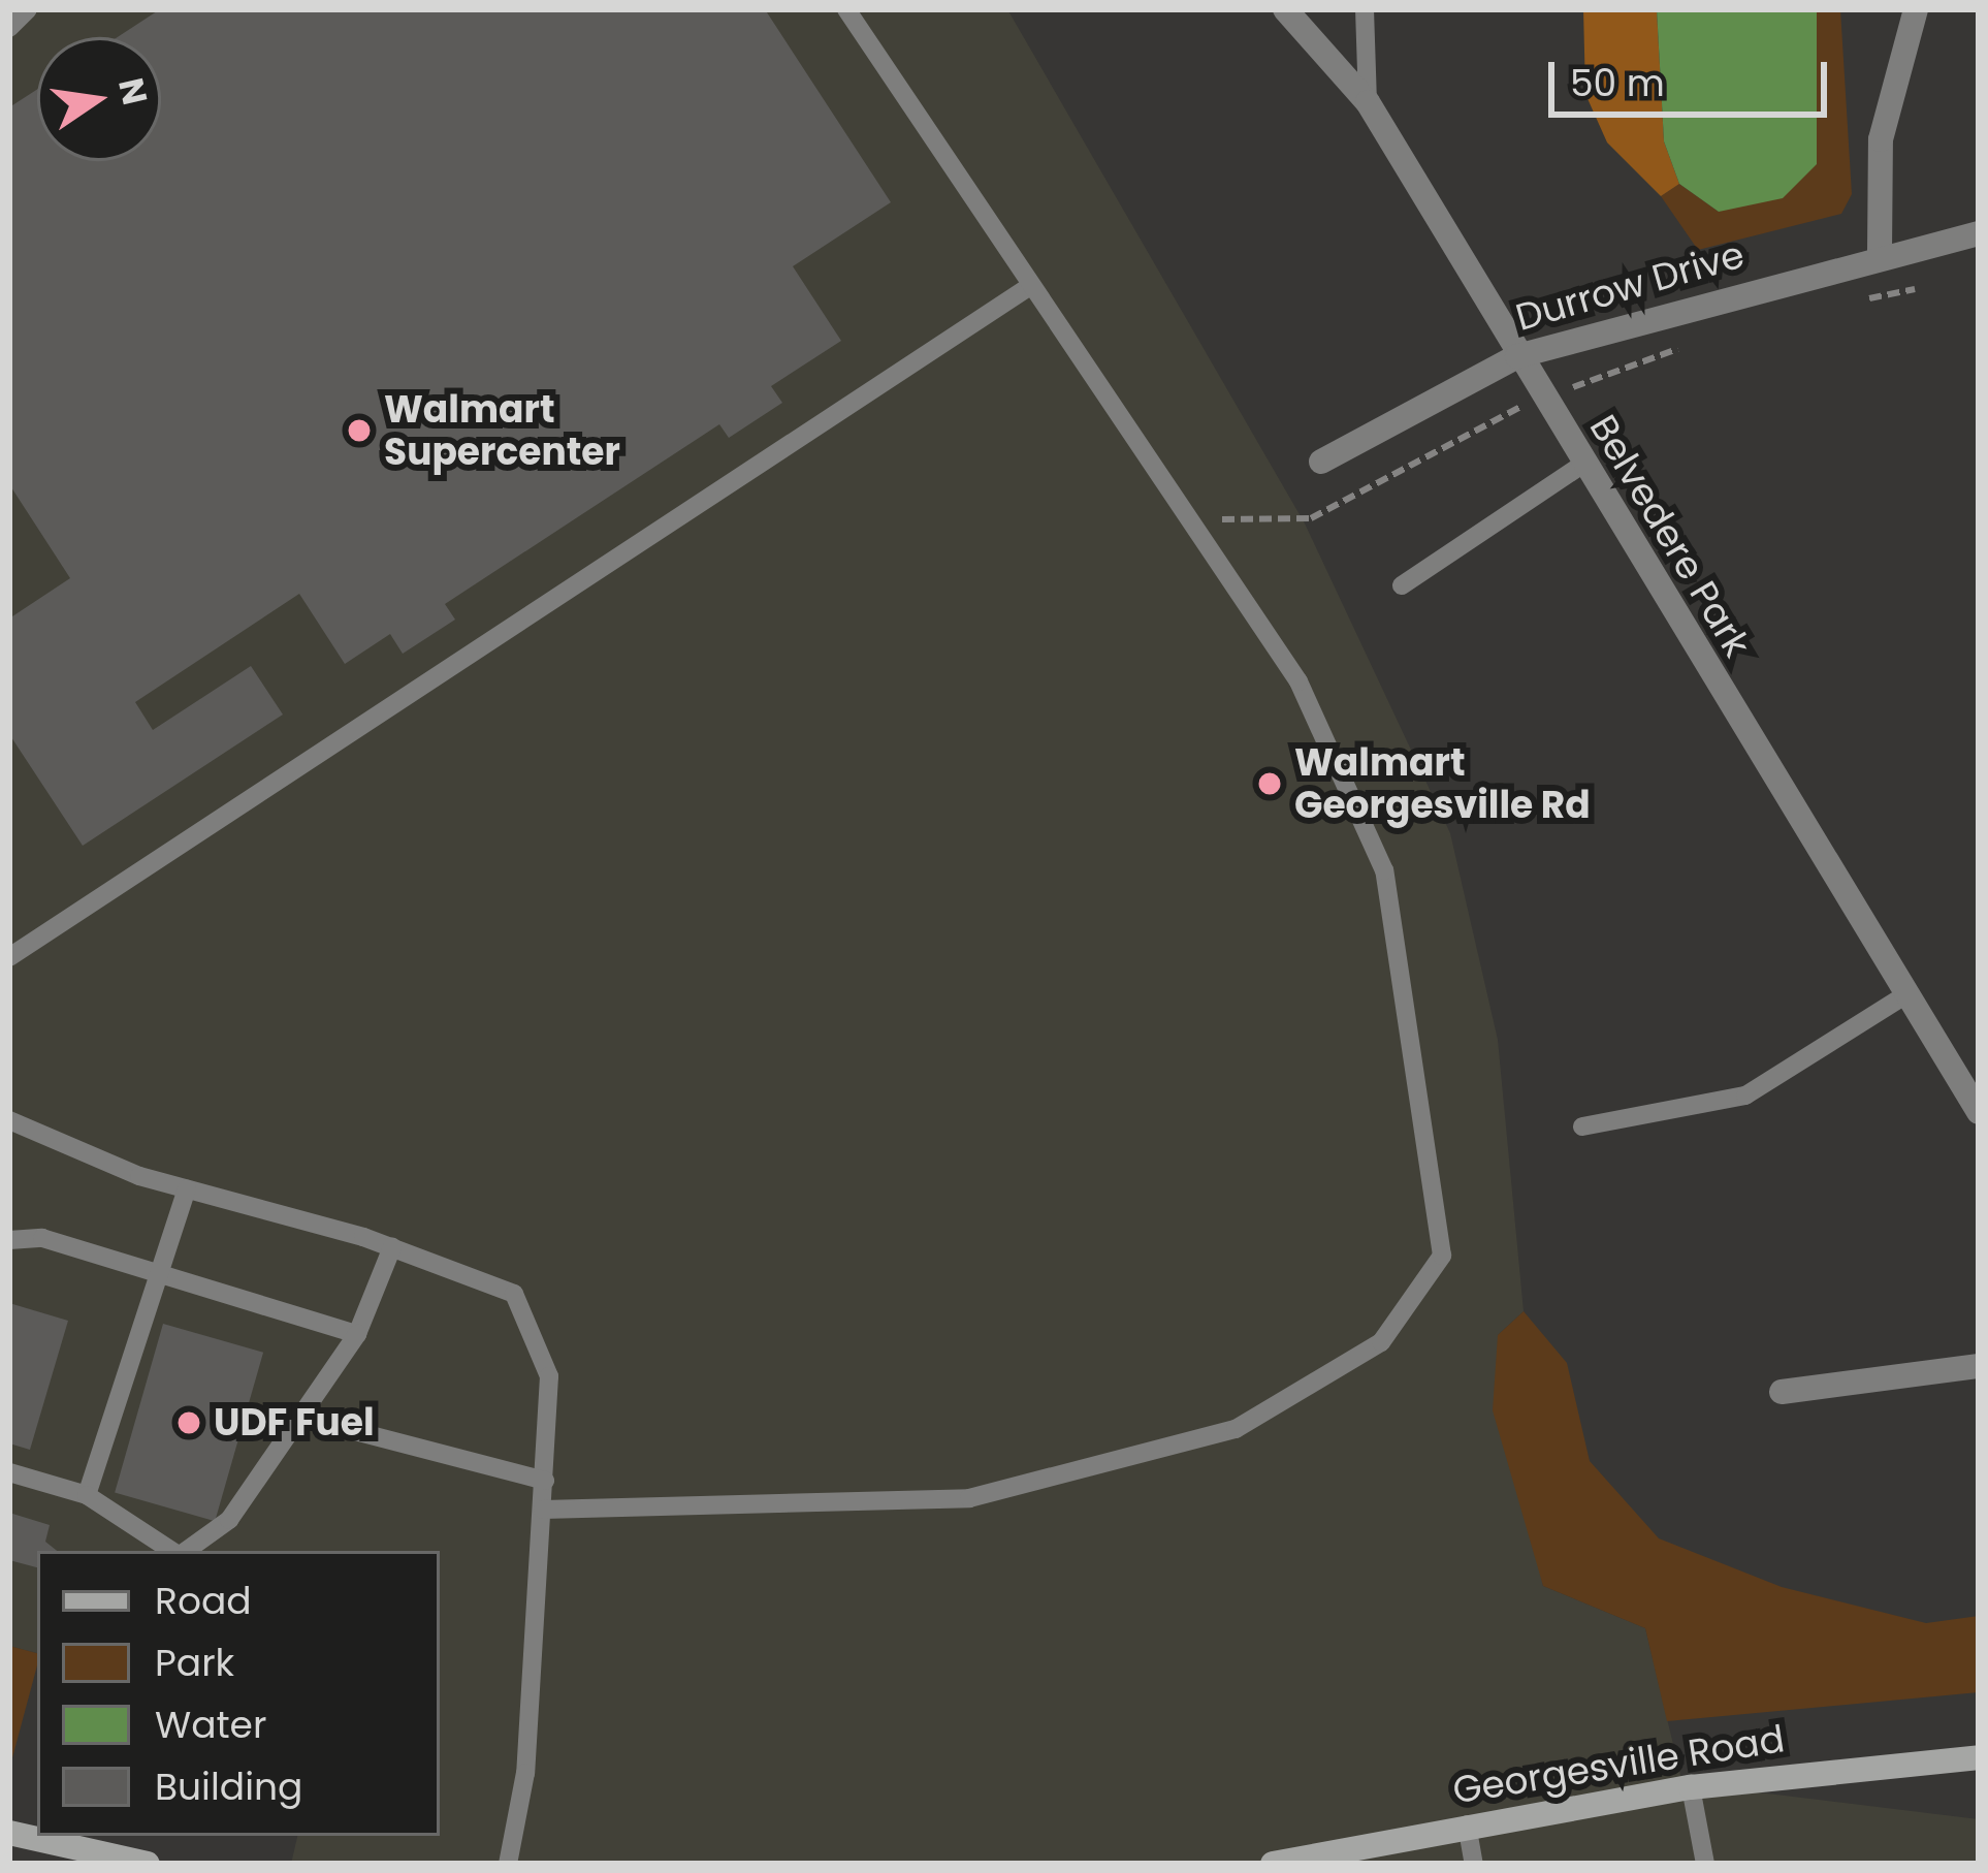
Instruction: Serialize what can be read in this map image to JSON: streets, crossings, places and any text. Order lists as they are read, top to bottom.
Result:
{
  "streets": {
    "main road": ["Georgesville Road"],
    "street": ["Durrow Drive", "Belvedere Park"]
  },
  "crossings": [
    ["Durrow Drive", "Belvedere Park"]
  ],
  "places": ["Walmart Supercenter", "Walmart Georgesville Rd", "UDF Fuel"],
  "legend": [
    "Road",
    "Park",
    "Water",
    "Building"
  ],
  "scale_bar": "50 m",
  "north": "right"
}
